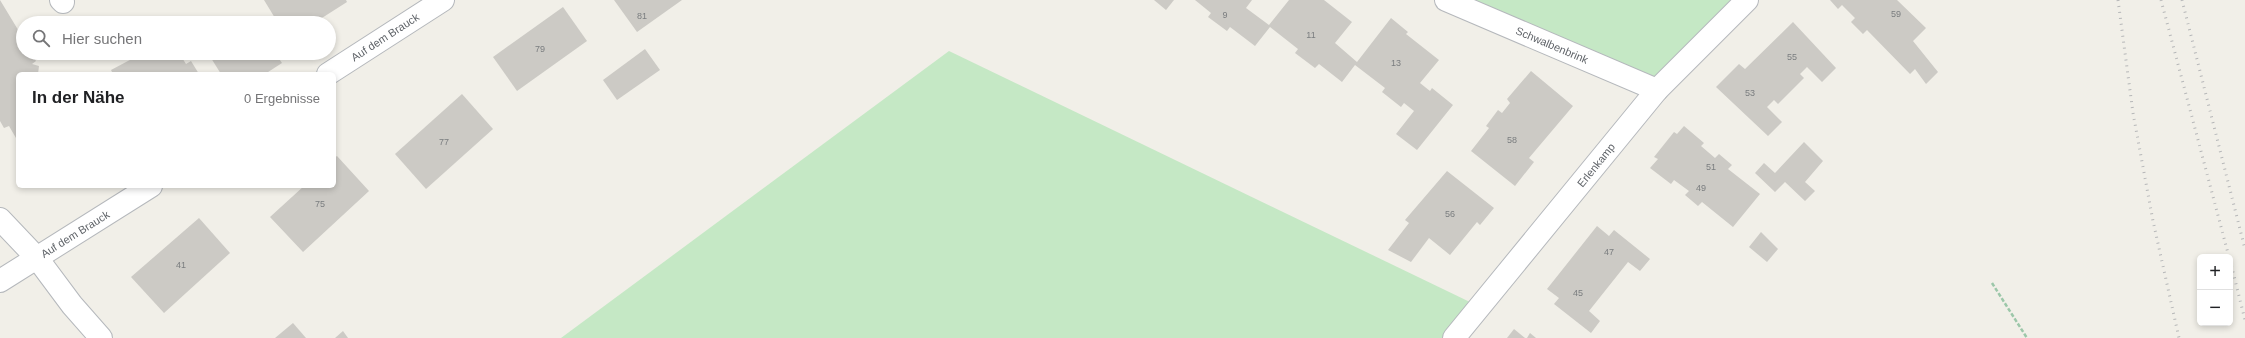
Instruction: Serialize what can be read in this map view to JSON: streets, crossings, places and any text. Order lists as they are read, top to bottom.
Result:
{
  "streets": {
    "street": ["Auf dem Brauck", "Schwalbenbrink", "Erlenkamp"]
  },
  "crossings": [
    ["Schwalbenbrink", "Erlenkamp"]
  ],
  "house_numbers": [
    "59",
    "9",
    "81",
    "11",
    "79",
    "55",
    "13",
    "53",
    "58",
    "77",
    "51",
    "49",
    "75",
    "56",
    "47",
    "41",
    "45"
  ],
  "page": {
    "search": "Hier suchen",
    "heading": ["In der Nähe", "0 Ergebnisse"],
    "map_buttons": ["+", "−"]
  }
}
